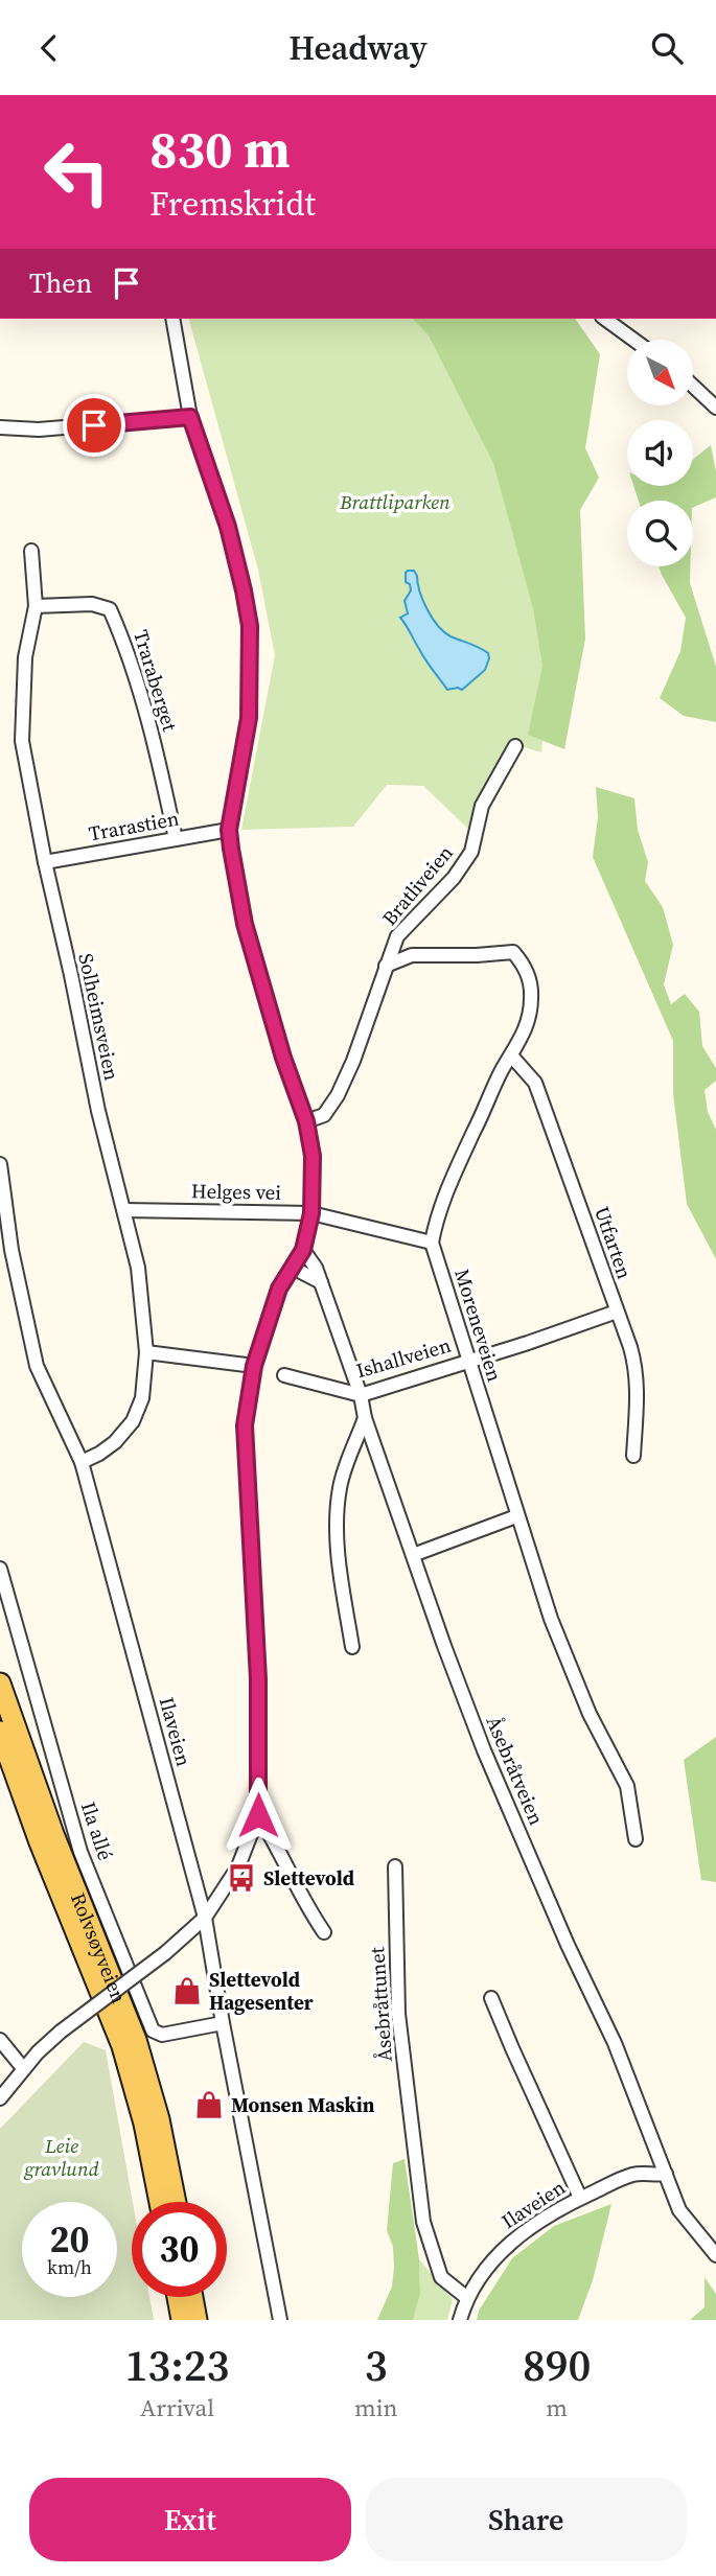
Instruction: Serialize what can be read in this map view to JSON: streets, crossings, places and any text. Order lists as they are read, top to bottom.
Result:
{
  "streets": {
    "main road": ["Rolvsøyveien"],
    "street": [
      "Traraberget",
      "Trarastien",
      "Bratliveien",
      "Solheimsveien",
      "Helges vei",
      "Utfarten",
      "Moreneveien",
      "Ishallveien",
      "Ilaveien",
      "Åsebråtveien",
      "Ila allé",
      "Åsebråttunet"
    ]
  },
  "crossings": [
    ["Traraberget", "Trarastien"],
    ["Traraberget", "Solheimsveien"],
    ["Trarastien", "Solheimsveien"],
    ["Solheimsveien", "Helges vei"],
    ["Solheimsveien", "Ilaveien"],
    ["Helges vei", "Moreneveien"],
    ["Utfarten", "Ishallveien"],
    ["Moreneveien", "Ishallveien"],
    ["Ishallveien", "Åsebråtveien"],
    ["Ilaveien", "Åsebråtveien"],
    ["Ilaveien", "Ila allé"],
    ["Ilaveien", "Åsebråttunet"]
  ],
  "parks": ["Brattliparken", "Leie gravlund"],
  "places": {
    "bus stop": ["Slettevold"],
    "shop": ["Slettevold Hagesenter", "Monsen Maskin"]
  },
  "north": "bottom right",
  "page": {
    "header": "Headway",
    "turn": ["830 m", "Fremskridt"],
    "then": "Then",
    "speed": "20 km/h",
    "limit": "30",
    "eta": [
      "13:23",
      "Arrival",
      "3",
      "min",
      "890",
      "m"
    ],
    "buttons": ["Exit", "Share"]
  }
}
